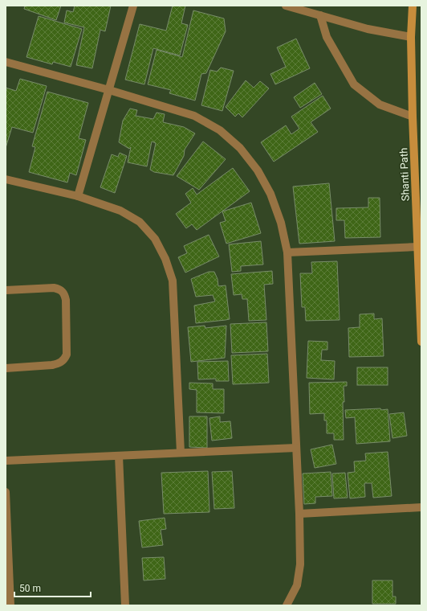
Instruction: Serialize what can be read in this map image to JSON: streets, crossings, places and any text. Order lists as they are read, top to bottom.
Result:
{
  "streets": {
    "main road": ["Shanti Path"]
  },
  "scale_bar": "50 m"
}
